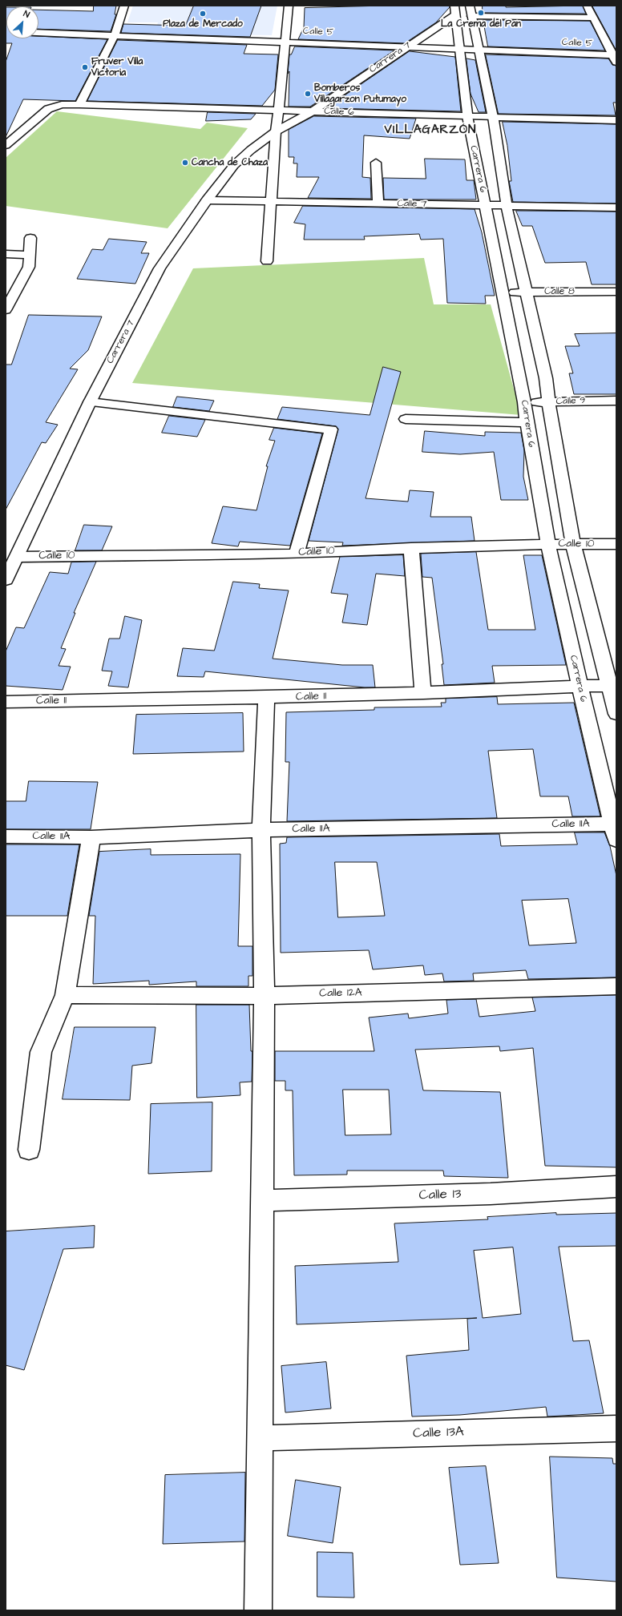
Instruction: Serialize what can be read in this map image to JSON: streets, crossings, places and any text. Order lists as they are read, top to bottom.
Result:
{
  "streets": {
    "street": [
      "Calle 5",
      "Carrera 7",
      "Calle 6",
      "Carrera 6",
      "Calle 7",
      "Calle 8",
      "Calle 9",
      "Calle 10",
      "Calle 11",
      "Calle 11A",
      "Calle 12A",
      "Calle 13",
      "Calle 13A"
    ]
  },
  "crossings": [
    ["Calle 5", "Carrera 7"],
    ["Calle 5", "Carrera 6"],
    ["Carrera 7", "Calle 6"],
    ["Carrera 7", "Carrera 6"],
    ["Carrera 7", "Calle 7"],
    ["Carrera 7", "Calle 10"],
    ["Calle 6", "Carrera 6"],
    ["Carrera 6", "Calle 7"],
    ["Carrera 6", "Calle 8"],
    ["Carrera 6", "Calle 9"],
    ["Carrera 6", "Calle 10"],
    ["Carrera 6", "Calle 11"],
    ["Carrera 6", "Calle 11A"]
  ],
  "districts": ["VILLAGARZÓN"],
  "places": [
    "La Crema del Pan",
    "Plaza de Mercado",
    "Fruver Villa Victoria",
    "Bomberos Villagarzon Putumayo",
    "Cancha de Chaza"
  ],
  "north": "top right"
}
